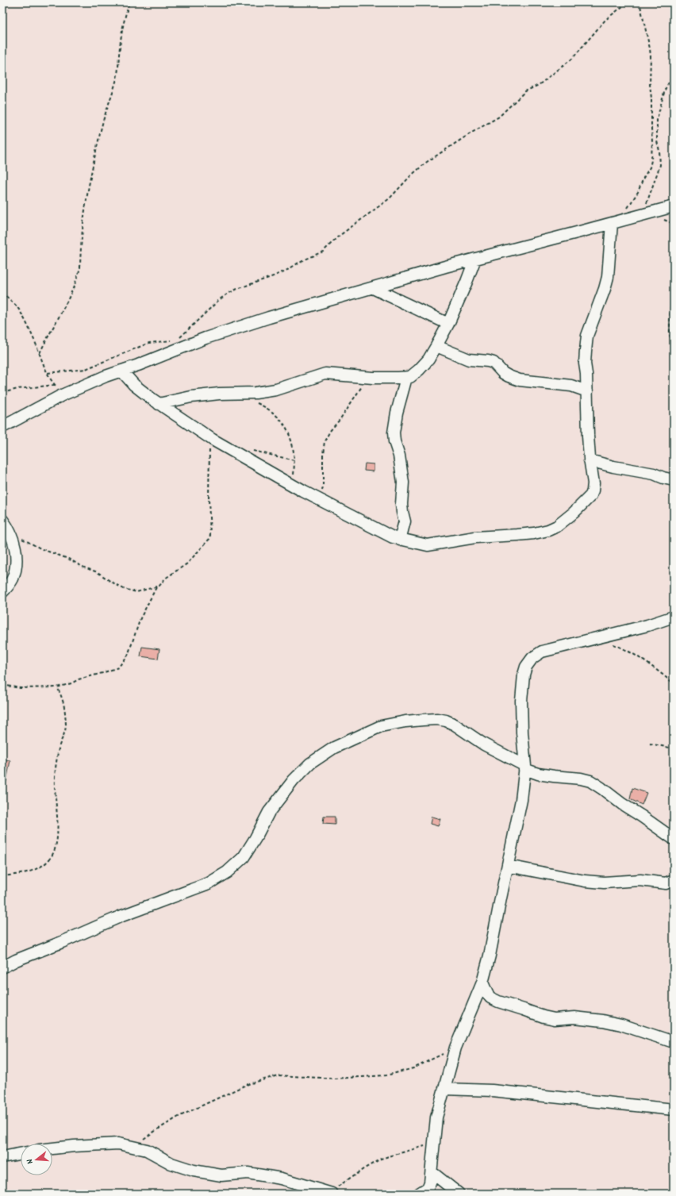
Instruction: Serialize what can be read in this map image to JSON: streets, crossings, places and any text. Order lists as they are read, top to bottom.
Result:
{
  "north": "left"
}
